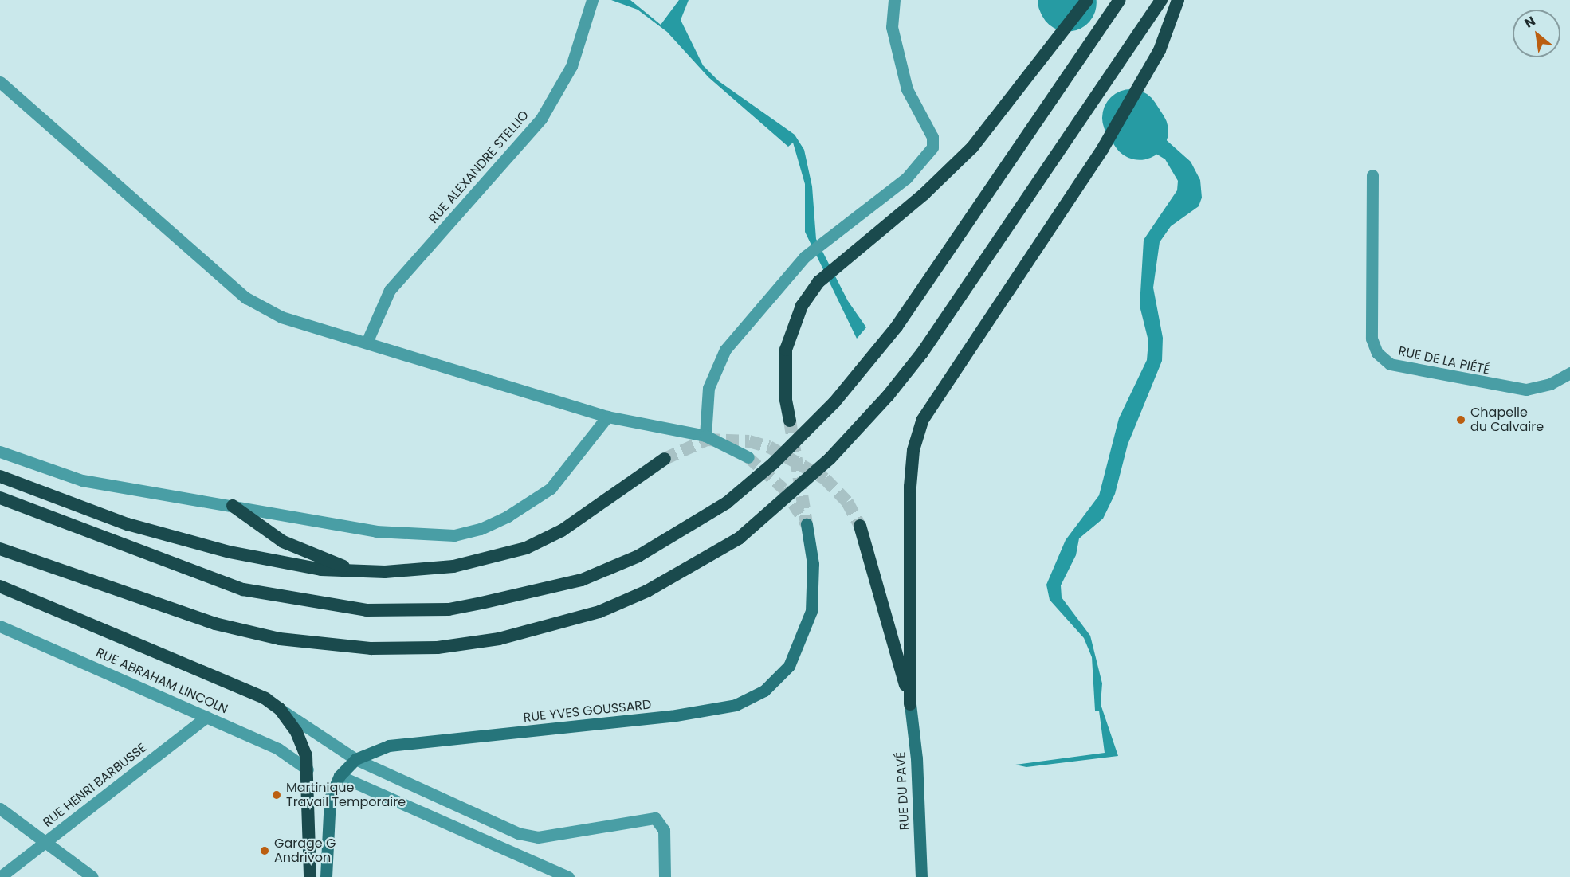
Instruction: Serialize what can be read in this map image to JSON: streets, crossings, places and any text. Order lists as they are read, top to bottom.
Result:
{
  "streets": {
    "main road": ["RUE YVES GOUSSARD", "RUE DU PAVÉ"],
    "street": [
      "RUE ALEXANDRE STELLIO",
      "RUE DE LA PIÉTÉ",
      "RUE ABRAHAM LINCOLN",
      "RUE HENRI BARBUSSE"
    ]
  },
  "crossings": [
    ["RUE ABRAHAM LINCOLN", "RUE HENRI BARBUSSE"]
  ],
  "places": ["Chapelle du Calvaire", "Martinique Travail Temporaire", "Garage G Andrivon"],
  "north": "top left"
}
